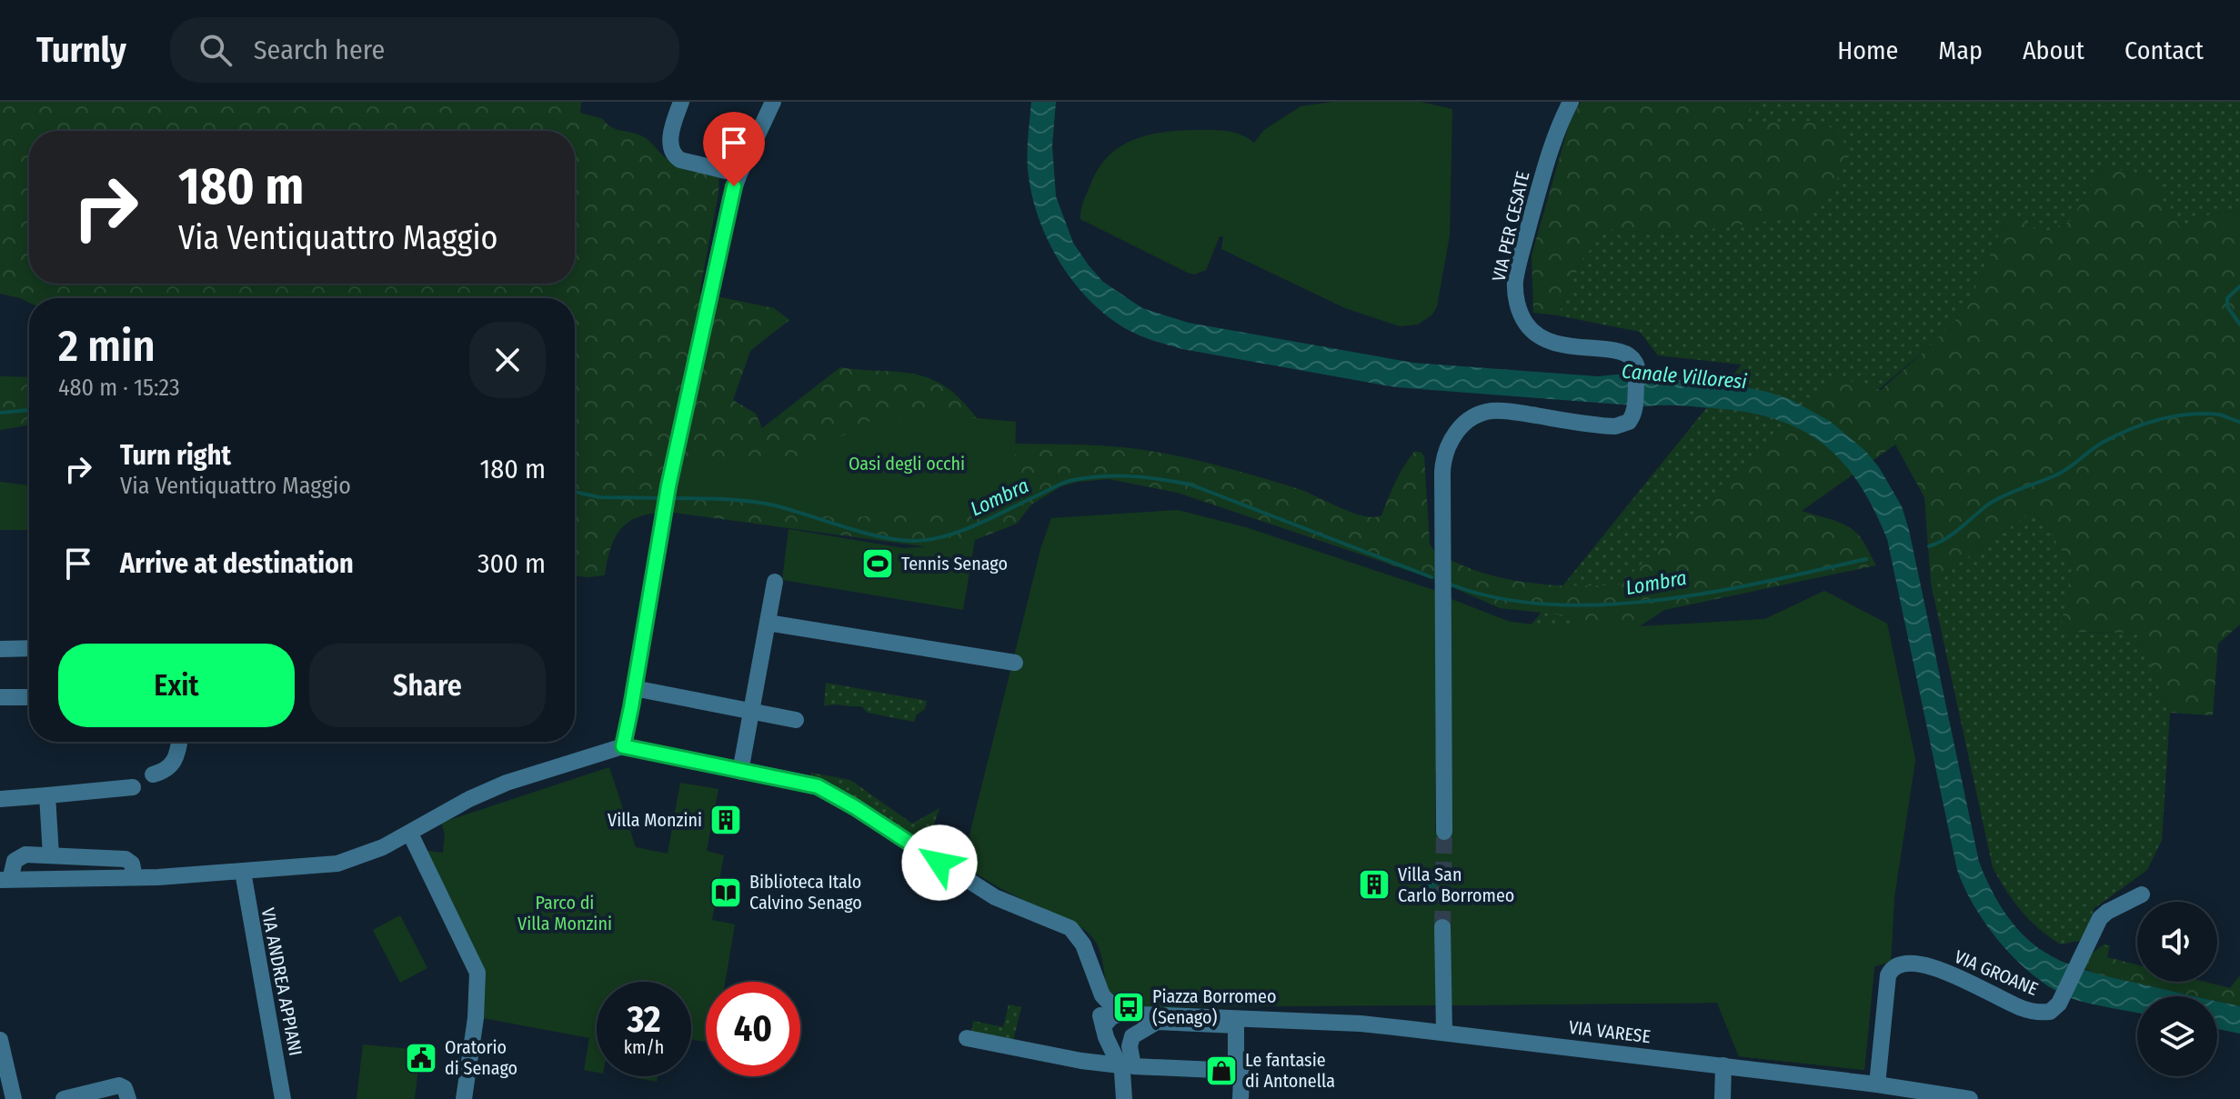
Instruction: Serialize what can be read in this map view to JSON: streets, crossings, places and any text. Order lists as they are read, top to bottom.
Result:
{
  "streets": {
    "street": [
      "VIA PER CESATE",
      "VIA GROANE",
      "VIA ANDREA APPIANI",
      "VIA VARESE"
    ]
  },
  "crossings": [
    ["VIA GROANE", "VIA VARESE"]
  ],
  "water": ["Canale Villoresi", "Lombra"],
  "parks": ["Oasi degli occhi", "Parco di Villa Monzini"],
  "places": {
    "sports": ["Tennis Senago"],
    "building": ["Villa Monzini", "Villa San Carlo Borromeo"],
    "library": ["Biblioteca Italo Calvino Senago"],
    "bus stop": ["Piazza Borromeo (Senago)"],
    "public building": ["Oratorio di Senago"],
    "shop": ["Le fantasie di Antonella"]
  },
  "page": {
    "header": "Turnly",
    "search": "Search here",
    "nav": [
      "Home",
      "Map",
      "About",
      "Contact"
    ],
    "turn": ["180 m", "Via Ventiquattro Maggio"],
    "heading": ["2 min", "480 m · 15:23"],
    "list": [
      {
        "name": "Turn right",
        "note": "Via Ventiquattro Maggio",
        "value": "180 m"
      },
      {
        "name": "Arrive at destination",
        "value": "300 m"
      }
    ],
    "buttons": ["Exit", "Share"],
    "speed": "32 km/h",
    "limit": "40"
  }
}
